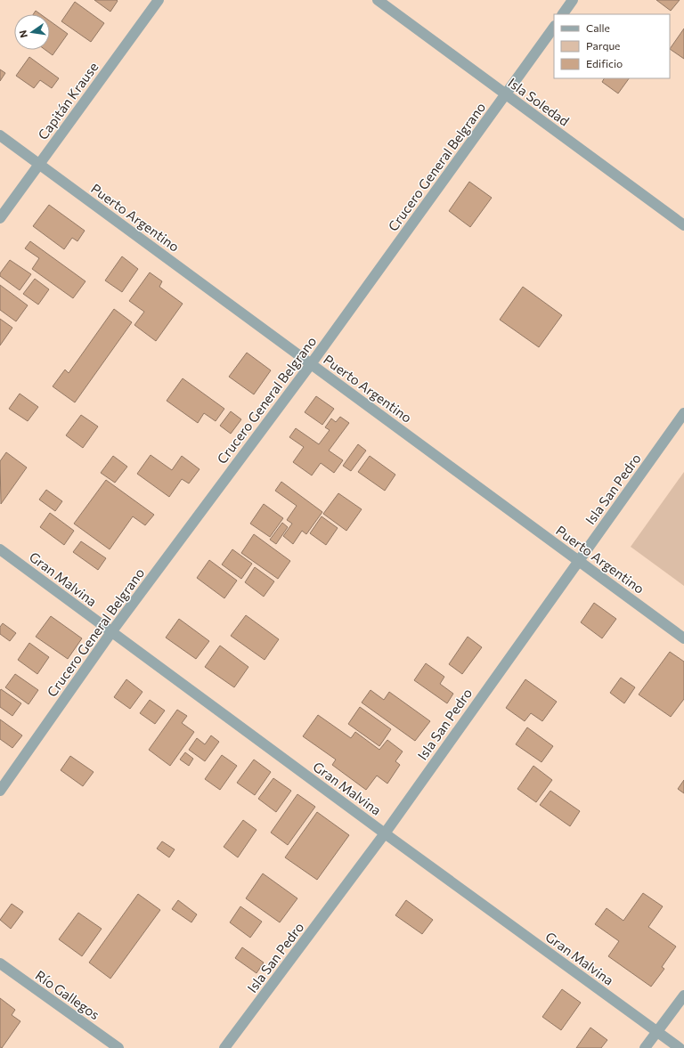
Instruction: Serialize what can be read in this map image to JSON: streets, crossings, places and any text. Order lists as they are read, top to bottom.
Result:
{
  "streets": {
    "street": [
      "Capitán Krause",
      "Isla Soledad",
      "Crucero General Belgrano",
      "Puerto Argentino",
      "Isla San Pedro",
      "Gran Malvina",
      "Río Gallegos"
    ]
  },
  "crossings": [
    ["Capitán Krause", "Puerto Argentino"],
    ["Isla Soledad", "Crucero General Belgrano"],
    ["Crucero General Belgrano", "Puerto Argentino"],
    ["Crucero General Belgrano", "Gran Malvina"],
    ["Puerto Argentino", "Isla San Pedro"],
    ["Isla San Pedro", "Gran Malvina"]
  ],
  "legend": ["Calle", "Parque", "Edificio"],
  "north": "left"
}
